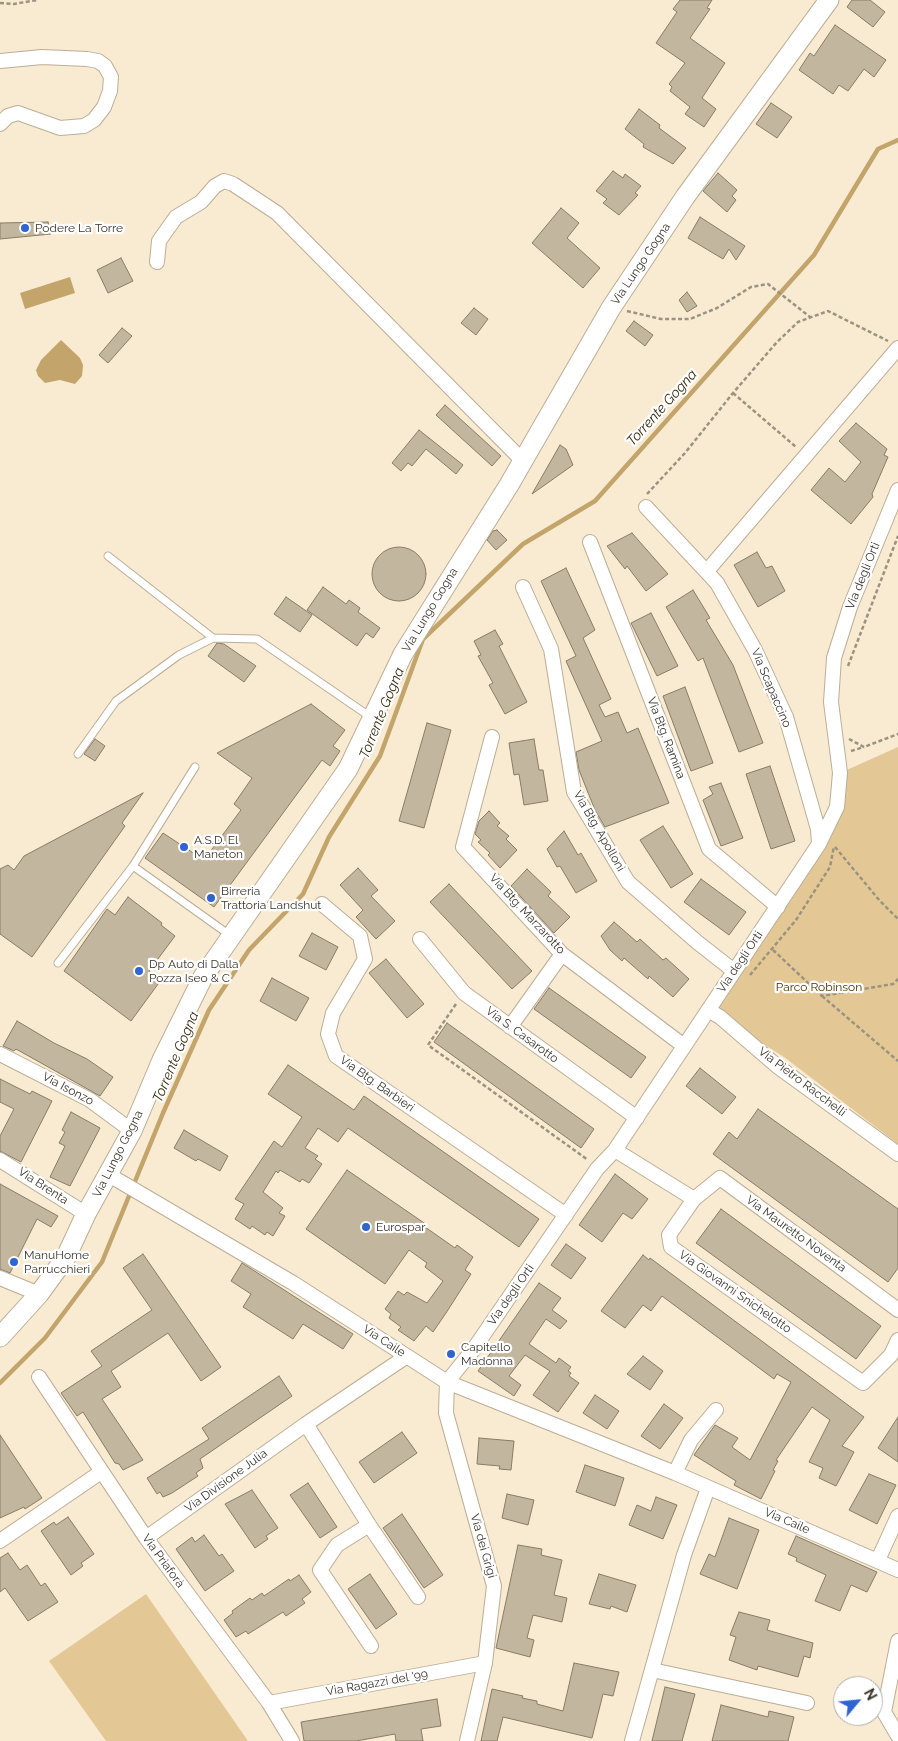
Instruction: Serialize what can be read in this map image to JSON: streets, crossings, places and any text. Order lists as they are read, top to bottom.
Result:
{
  "streets": {
    "street": [
      "Via Lungo Gogna",
      "Via degli Orti",
      "Via Scapaccino",
      "Via Btg. Ramina",
      "Via Btg. Apolloni",
      "Via Btg. Marzarotto",
      "Via S. Casarotto",
      "Via Pietro Racchelli",
      "Via Btg. Barbieri",
      "Via Isonzo",
      "Via Brenta",
      "Via Mauretto Noventa",
      "Via Giovanni Snichelotto",
      "Via Caile",
      "Via Divisione Julia",
      "Via dei Grigi",
      "Via Priaforà",
      "Via Ragazzi del '99"
    ]
  },
  "crossings": [
    ["Via Lungo Gogna", "Via Isonzo"],
    ["Via Lungo Gogna", "Via Brenta"],
    ["Via Lungo Gogna", "Via Caile"],
    ["Via degli Orti", "Via Scapaccino"],
    ["Via degli Orti", "Via Btg. Ramina"],
    ["Via degli Orti", "Via Btg. Apolloni"],
    ["Via degli Orti", "Via Btg. Marzarotto"],
    ["Via degli Orti", "Via S. Casarotto"],
    ["Via degli Orti", "Via Pietro Racchelli"],
    ["Via degli Orti", "Via Btg. Barbieri"],
    ["Via degli Orti", "Via Caile"],
    ["Via degli Orti", "Via dei Grigi"],
    ["Via Mauretto Noventa", "Via Giovanni Snichelotto"],
    ["Via Caile", "Via Divisione Julia"],
    ["Via Caile", "Via dei Grigi"],
    ["Via Divisione Julia", "Via Priaforà"],
    ["Via dei Grigi", "Via Ragazzi del '99"],
    ["Via Priaforà", "Via Ragazzi del '99"]
  ],
  "water": ["Torrente Gogna"],
  "parks": ["Parco Robinson"],
  "places": [
    "Podere La Torre",
    "A.S.D. El Maneton",
    "Birreria Trattoria Landshut",
    "Dp Auto di Dalla Pozza Iseo & C",
    "Eurospar",
    "ManuHome Parrucchieri",
    "Capitello Madonna"
  ],
  "north": "top right"
}
